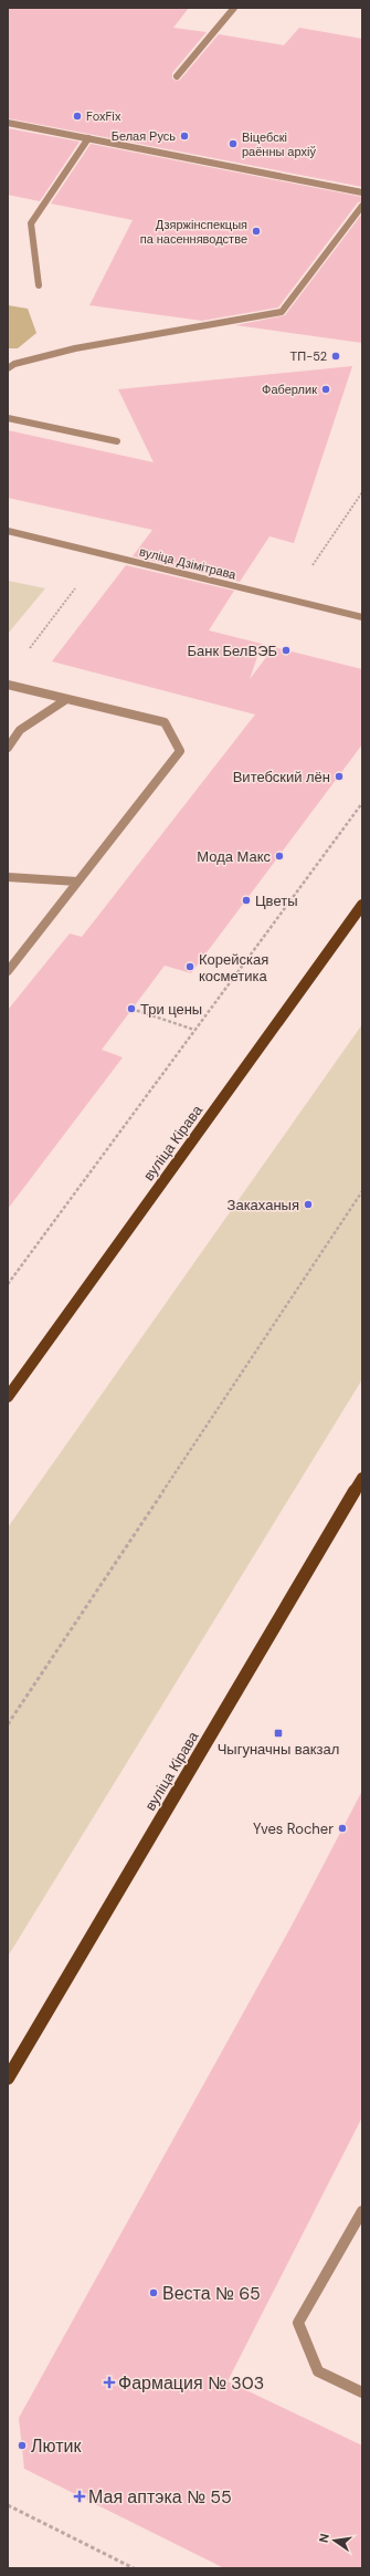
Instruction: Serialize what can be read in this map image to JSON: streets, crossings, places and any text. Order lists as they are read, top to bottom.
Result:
{
  "streets": {
    "main road": ["вуліца Кірава"],
    "street": ["вуліца Дзімітрава"]
  },
  "places": {
    "other": [
      "FoxFix",
      "Белая Русь",
      "Віцебскі раённы архіў",
      "Дзяржінспекцыя па насенняводстве",
      "ТП-52",
      "Фаберлик",
      "Банк БелВЭБ",
      "Витебский лён",
      "Мода Макс",
      "Цветы",
      "Корейская косметика",
      "Три цены",
      "Закаханыя",
      "Yves Rocher",
      "Веста № 65",
      "Лютик"
    ],
    "transit": ["Чыгуначны вакзал"],
    "health": ["Фармация № 303", "Мая аптэка № 55"]
  },
  "north": "left"
}
